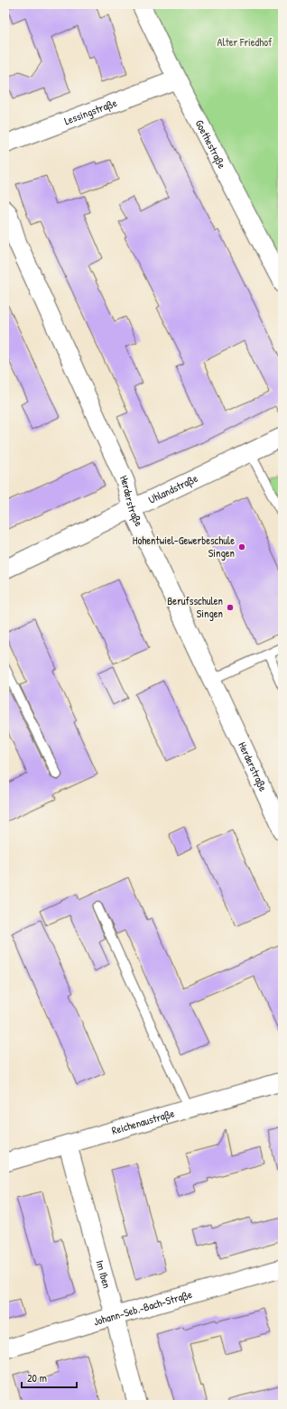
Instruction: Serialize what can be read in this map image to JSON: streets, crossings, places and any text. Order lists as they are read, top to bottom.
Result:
{
  "streets": {
    "street": [
      "Lessingstraße",
      "Goethestraße",
      "Uhlandstraße",
      "Herderstraße",
      "Reichenaustraße",
      "Im Iben",
      "Johann-Seb.-Bach-Straße"
    ]
  },
  "crossings": [
    ["Lessingstraße", "Goethestraße"],
    ["Uhlandstraße", "Herderstraße"],
    ["Reichenaustraße", "Im Iben"],
    ["Im Iben", "Johann-Seb.-Bach-Straße"]
  ],
  "parks": ["Alter Friedhof"],
  "places": ["Hohentwiel-Gewerbeschule Singen", "Berufsschulen Singen"],
  "scale_bar": "20 m"
}
